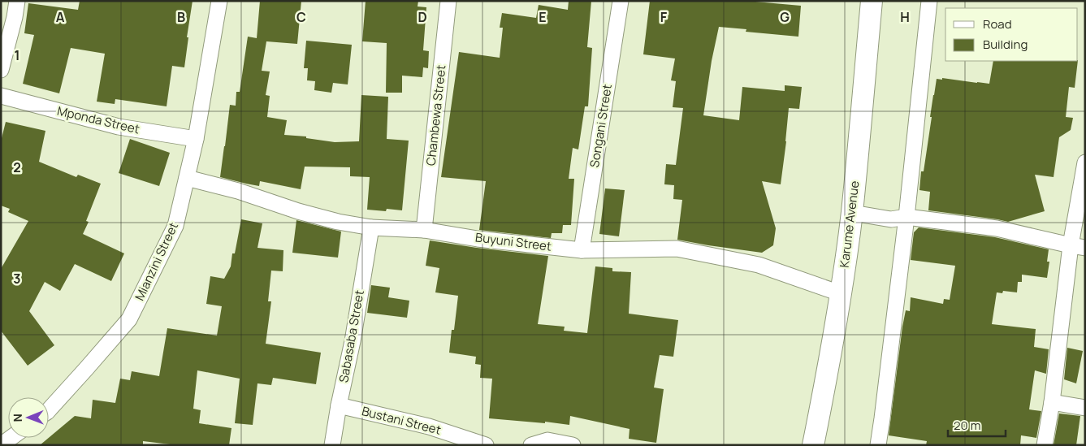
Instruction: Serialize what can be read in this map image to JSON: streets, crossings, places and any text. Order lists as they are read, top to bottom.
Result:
{
  "streets": {
    "main road": ["Karume Avenue"],
    "street": [
      "Chambewa Street",
      "Mponda Street",
      "Songani Street",
      "Buyuni Street",
      "Mianzini Street",
      "Sabasaba Street",
      "Bustani Street"
    ]
  },
  "crossings": [
    ["Chambewa Street", "Buyuni Street"],
    ["Mponda Street", "Mianzini Street"],
    ["Songani Street", "Buyuni Street"],
    ["Karume Avenue", "Buyuni Street"],
    ["Buyuni Street", "Mianzini Street"],
    ["Buyuni Street", "Sabasaba Street"],
    ["Sabasaba Street", "Bustani Street"]
  ],
  "legend": ["Road", "Building"],
  "scale_bar": "20 m",
  "north": "left",
  "grid": {
    "columns": [
      "A",
      "B",
      "C",
      "D",
      "E",
      "F",
      "G",
      "H"
    ],
    "rows": ["1", "2", "3"]
  }
}
